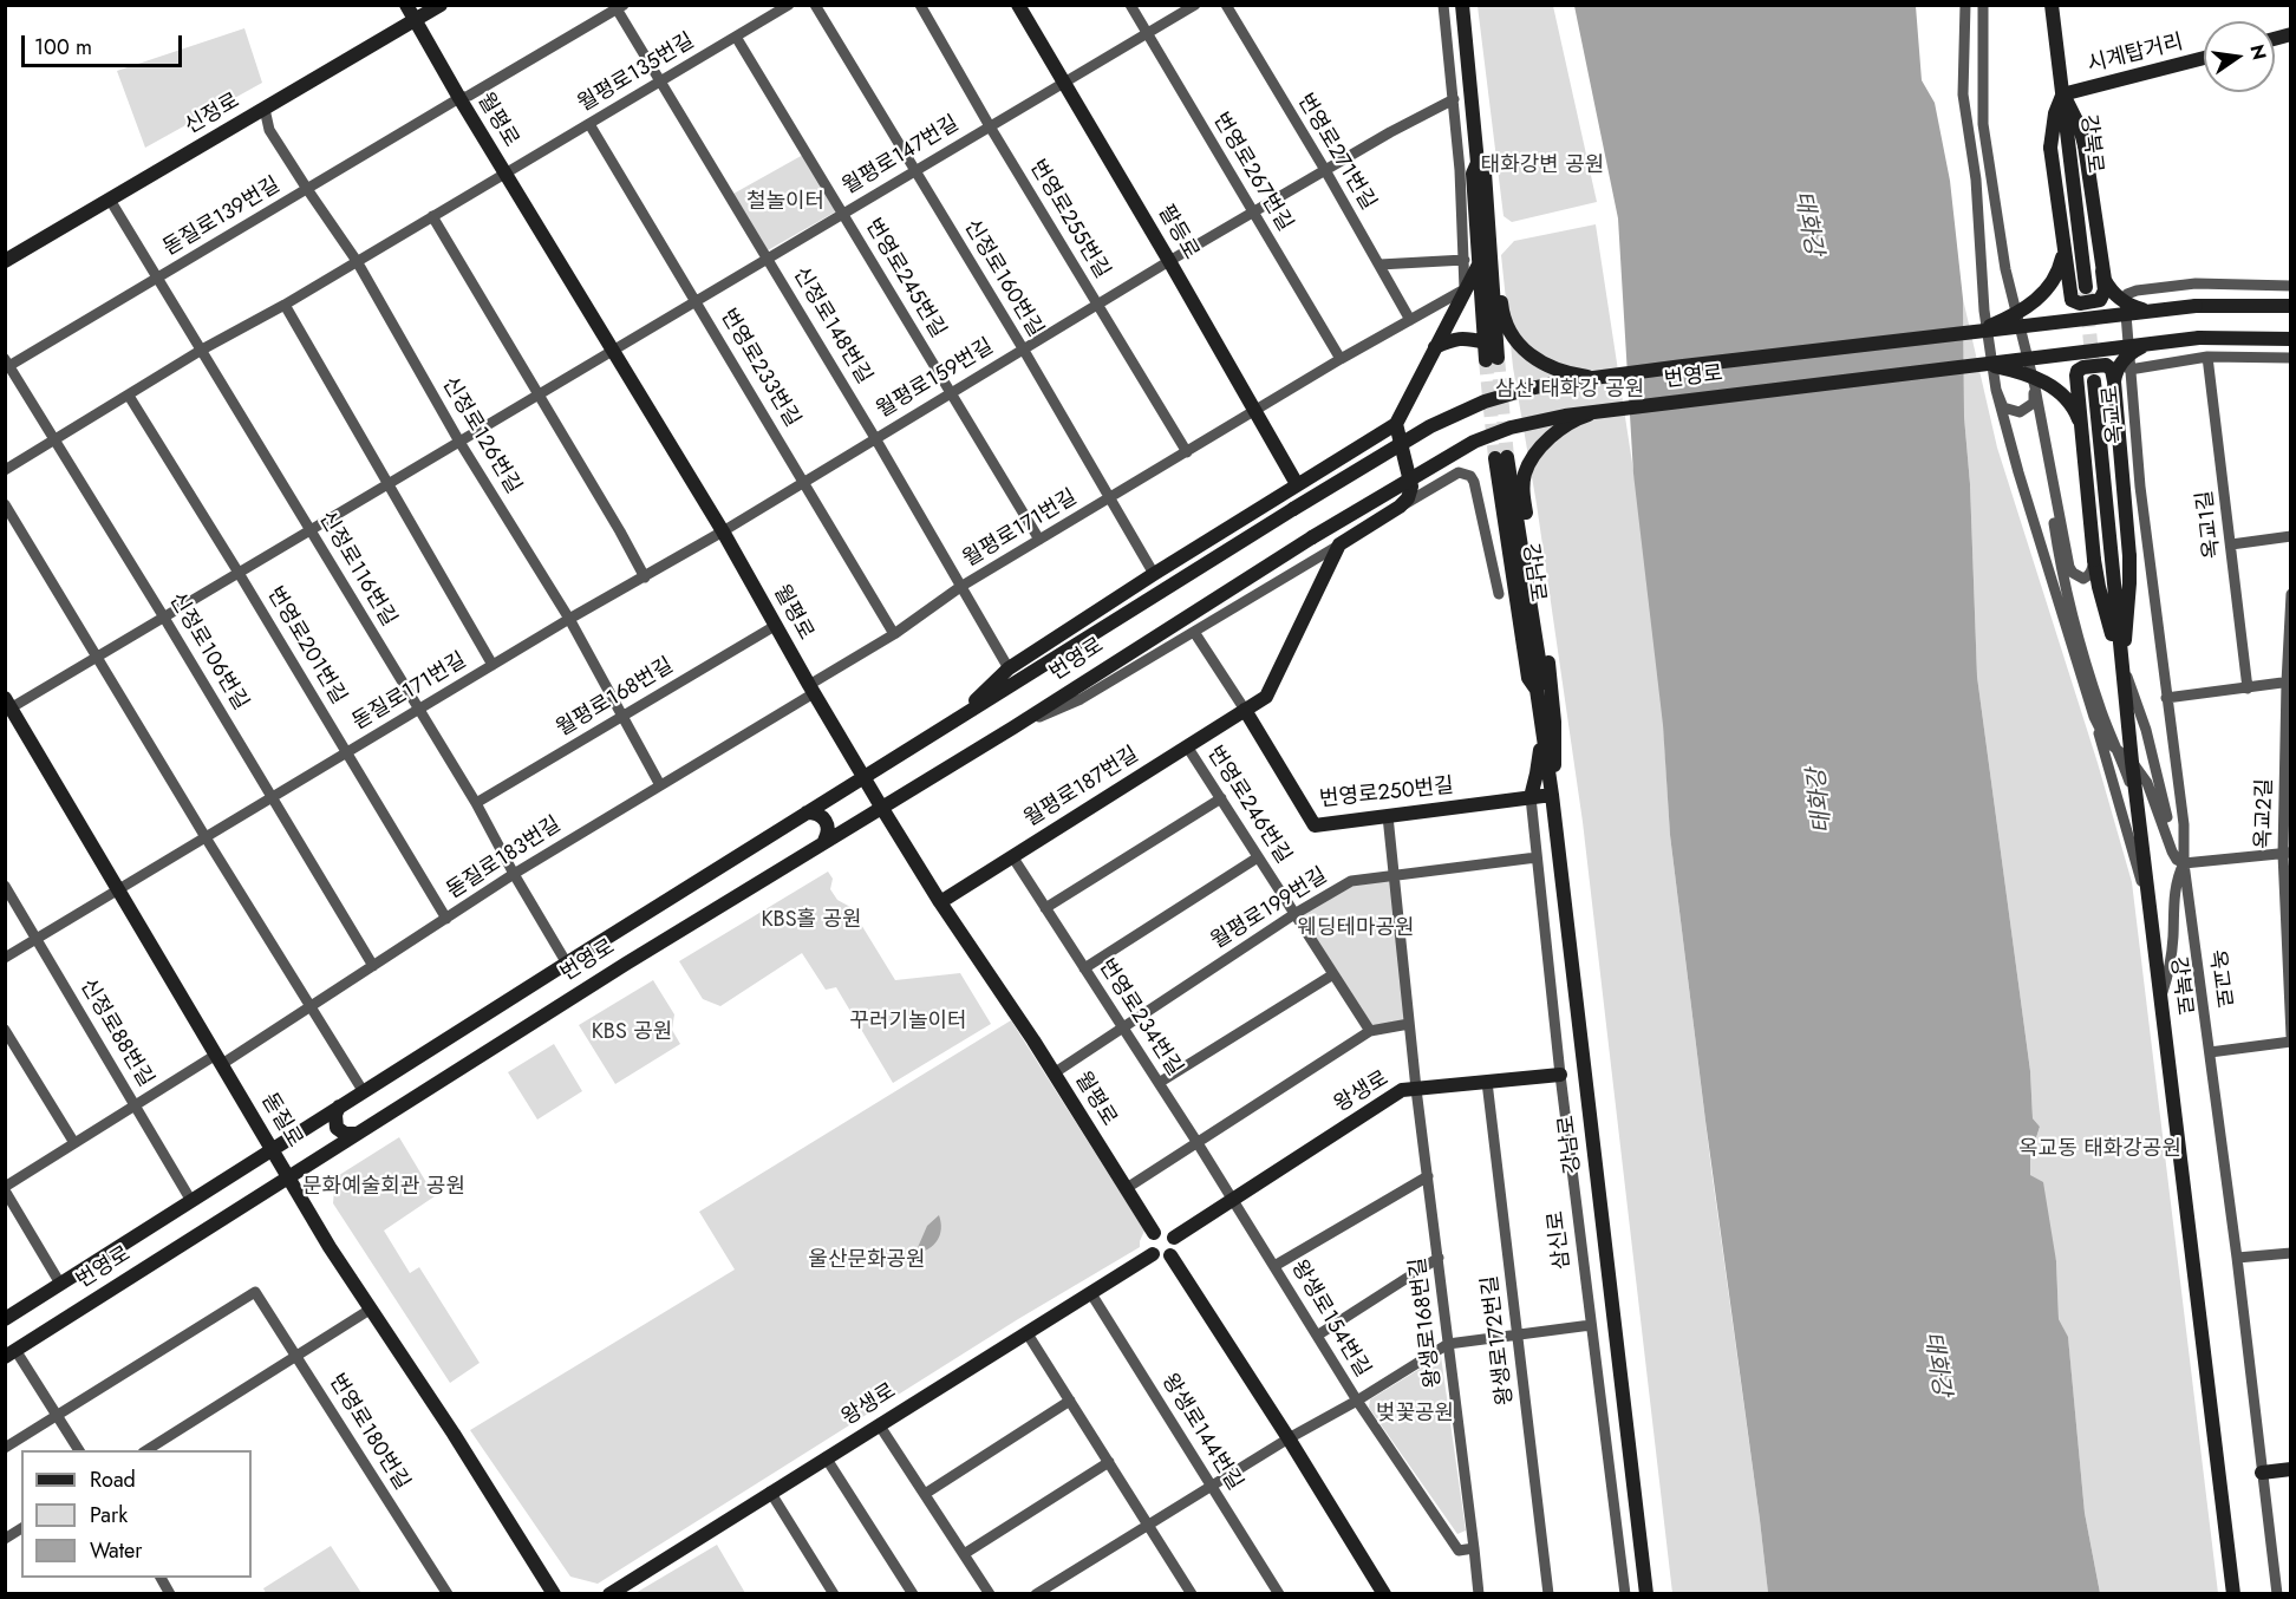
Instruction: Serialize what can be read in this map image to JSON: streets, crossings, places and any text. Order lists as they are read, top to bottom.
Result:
{
  "streets": {
    "main road": [
      "시계탑거리",
      "신정로",
      "월평로",
      "강북로",
      "팔등로",
      "번영로",
      "강남로",
      "월평로187번길",
      "번영로250번길",
      "왕생로",
      "돋질로"
    ],
    "street": [
      "월평로135번길",
      "번영로271번길",
      "월평로147번길",
      "번영로267번길",
      "돋질로139번길",
      "번영로255번길",
      "번영로245번길",
      "신정로160번길",
      "신정로148번길",
      "번영로233번길",
      "월평로159번길",
      "옥교로",
      "신정로126번길",
      "옥교1길",
      "월평로171번길",
      "신정로116번길",
      "번영로201번길",
      "신정로106번길",
      "돋질로171번길",
      "월평로168번길",
      "번영로246번길",
      "옥교2길",
      "돋질로183번길",
      "월평로199번길",
      "번영로234번길",
      "신정로88번길",
      "삼신로",
      "왕생로154번길",
      "왕생로168번길",
      "왕생로172번길",
      "번영로180번길",
      "왕생로144번길"
    ]
  },
  "crossings": [
    ["시계탑거리", "강북로"],
    ["월평로135번길", "월평로"],
    ["월평로135번길", "번영로245번길"],
    ["월평로135번길", "신정로148번길"],
    ["월평로135번길", "번영로233번길"],
    ["월평로135번길", "신정로126번길"],
    ["월평로135번길", "신정로116번길"],
    ["월평로135번길", "번영로201번길"],
    ["월평로135번길", "신정로106번길"],
    ["신정로", "월평로"],
    ["신정로", "신정로126번길"],
    ["신정로", "신정로116번길"],
    ["월평로", "월평로147번길"],
    ["월평로", "돋질로139번길"],
    ["월평로", "번영로"],
    ["월평로", "월평로159번길"],
    ["월평로", "월평로171번길"],
    ["월평로", "돋질로171번길"],
    ["월평로", "월평로168번길"],
    ["월평로", "월평로187번길"],
    ["월평로", "돋질로183번길"],
    ["월평로", "월평로199번길"],
    ["월평로", "왕생로"],
    ["번영로271번길", "월평로159번길"],
    ["번영로271번길", "월평로171번길"],
    ["월평로147번길", "번영로267번길"],
    ["월평로147번길", "번영로255번길"],
    ["월평로147번길", "팔등로"],
    ["월평로147번길", "번영로245번길"],
    ["월평로147번길", "신정로160번길"],
    ["월평로147번길", "신정로148번길"],
    ["월평로147번길", "번영로233번길"],
    ["월평로147번길", "신정로126번길"],
    ["월평로147번길", "신정로116번길"],
    ["월평로147번길", "번영로201번길"],
    ["월평로147번길", "신정로106번길"],
    ["월평로147번길", "돋질로"],
    ["번영로267번길", "월평로159번길"],
    ["번영로267번길", "월평로171번길"],
    ["돋질로139번길", "신정로148번길"],
    ["돋질로139번길", "신정로126번길"],
    ["돋질로139번길", "신정로116번길"],
    ["돋질로139번길", "신정로106번길"],
    ["번영로255번길", "월평로159번길"],
    ["번영로255번길", "월평로171번길"],
    ["팔등로", "월평로159번길"],
    ["팔등로", "월평로171번길"],
    ["번영로245번길", "월평로159번길"],
    ["번영로245번길", "월평로171번길"],
    ["신정로160번길", "월평로159번길"],
    ["신정로160번길", "월평로171번길"],
    ["신정로148번길", "월평로159번길"],
    ["신정로148번길", "월평로171번길"],
    ["번영로233번길", "월평로159번길"],
    ["번영로233번길", "월평로171번길"],
    ["번영로", "신정로116번길"],
    ["번영로", "신정로88번길"],
    ["번영로", "돋질로"],
    ["월평로159번길", "돋질로171번길"],
    ["신정로126번길", "돋질로171번길"],
    ["신정로126번길", "월평로168번길"],
    ["신정로126번길", "돋질로183번길"],
    ["월평로171번길", "돋질로183번길"],
    ["신정로116번길", "돋질로171번길"],
    ["신정로116번길", "월평로168번길"],
    ["신정로116번길", "돋질로183번길"],
    ["강남로", "번영로250번길"],
    ["번영로201번길", "돋질로171번길"],
    ["번영로201번길", "돋질로183번길"],
    ["신정로106번길", "돋질로171번길"],
    ["신정로106번길", "돋질로183번길"],
    ["돋질로171번길", "신정로88번길"],
    ["돋질로171번길", "돋질로"],
    ["월평로187번길", "번영로250번길"],
    ["월평로187번길", "번영로246번길"],
    ["월평로187번길", "번영로234번길"],
    ["번영로250번길", "삼신로"],
    ["번영로250번길", "왕생로168번길"],
    ["번영로246번길", "월평로199번길"],
    ["돋질로183번길", "신정로88번길"],
    ["돋질로183번길", "돋질로"],
    ["월평로199번길", "번영로234번길"],
    ["월평로199번길", "삼신로"],
    ["월평로199번길", "왕생로168번길"],
    ["번영로234번길", "왕생로"],
    ["번영로234번길", "왕생로154번길"],
    ["왕생로", "삼신로"],
    ["왕생로", "왕생로154번길"],
    ["왕생로", "왕생로168번길"],
    ["왕생로", "왕생로172번길"],
    ["왕생로", "왕생로144번길"],
    ["왕생로154번길", "왕생로168번길"]
  ],
  "water": ["태화강"],
  "parks": [
    "태화강변 공원",
    "철놀이터",
    "삼산 태화강 공원",
    "KBS홀 공원",
    "웨딩테마공원",
    "꾸러기놀이터",
    "KBS 공원",
    "옥교동 태화강공원",
    "문화예술회관 공원",
    "울산문화공원",
    "벚꽃공원"
  ],
  "legend": ["Road", "Park", "Water"],
  "scale_bar": "100 m",
  "north": "right"
}
